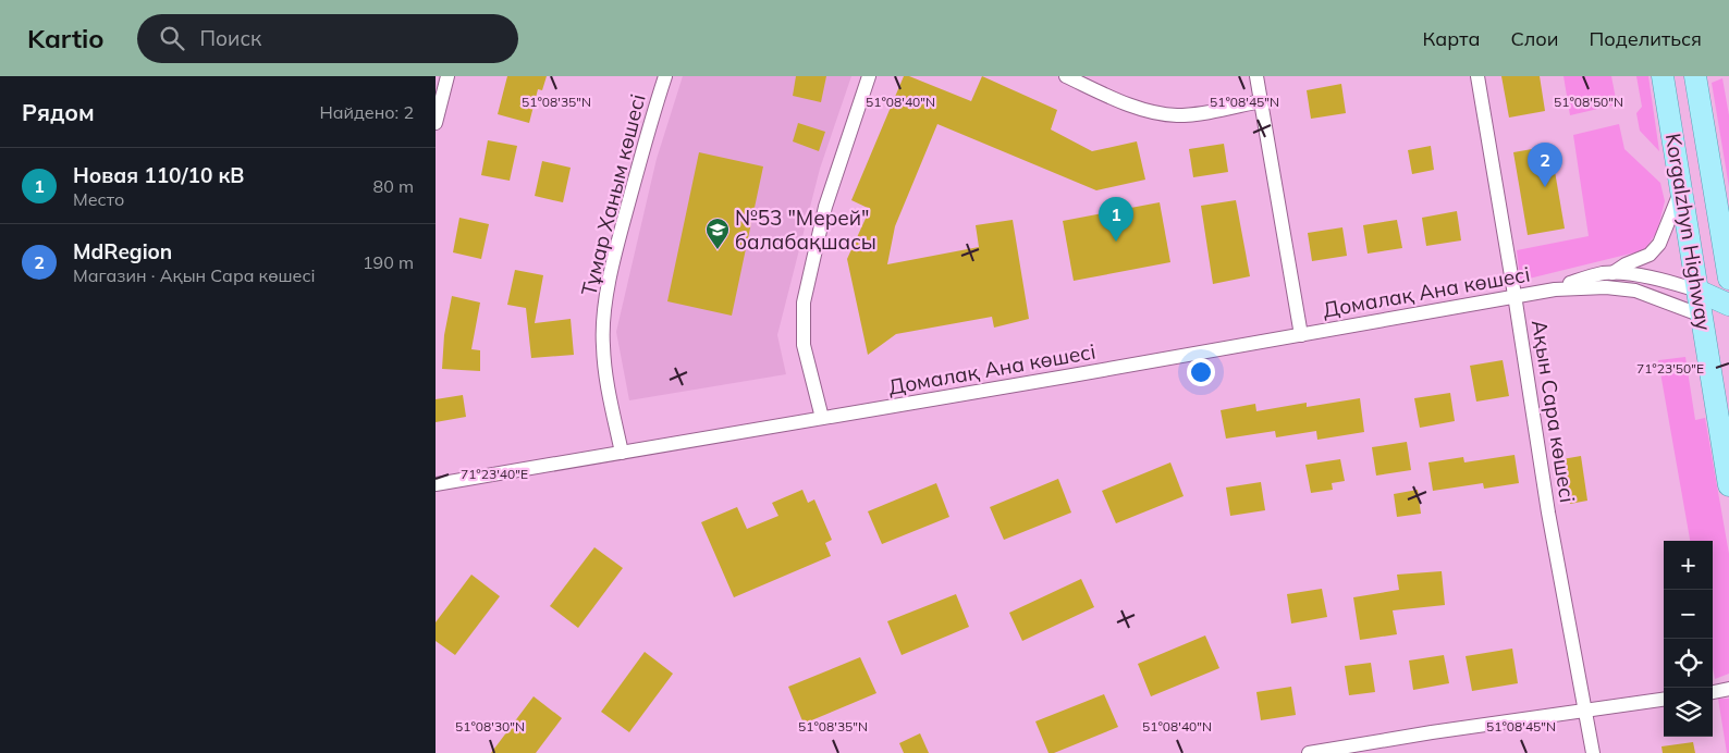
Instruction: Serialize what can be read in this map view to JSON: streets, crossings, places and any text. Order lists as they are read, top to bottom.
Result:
{
  "streets": {
    "main road": ["Korgalzhyn Highway"],
    "street": ["Тұмар Ханым көшесі", "Домалақ Ана көшесі", "Ақын Сара көшесі"]
  },
  "crossings": [
    ["Тұмар Ханым көшесі", "Домалақ Ана көшесі"],
    ["Korgalzhyn Highway", "Домалақ Ана көшесі"],
    ["Домалақ Ана көшесі", "Ақын Сара көшесі"]
  ],
  "places": {
    "school or university": ["№53 \"Мерей\" балабақшасы"]
  },
  "page": {
    "header": "Kartio",
    "search": "Поиск",
    "nav": ["Карта", "Слои", "Поделиться"],
    "heading": ["Рядом", "Найдено: 2"],
    "pins": ["2", "1"],
    "list": [
      {
        "mark": "1",
        "name": "Новая 110/10 кВ",
        "note": "Место",
        "value": "80 m"
      },
      {
        "mark": "2",
        "name": "MdRegion",
        "note": "Магазин · Ақын Сара көшесі",
        "value": "190 m"
      }
    ],
    "map_buttons": ["+", "−"]
  },
  "coordinates": [
    "51°08'35\"N",
    "51°08'40\"N",
    "51°08'45\"N",
    "51°08'50\"N",
    "71°23'50\"E",
    "71°23'40\"E",
    "51°08'30\"N"
  ]
}
